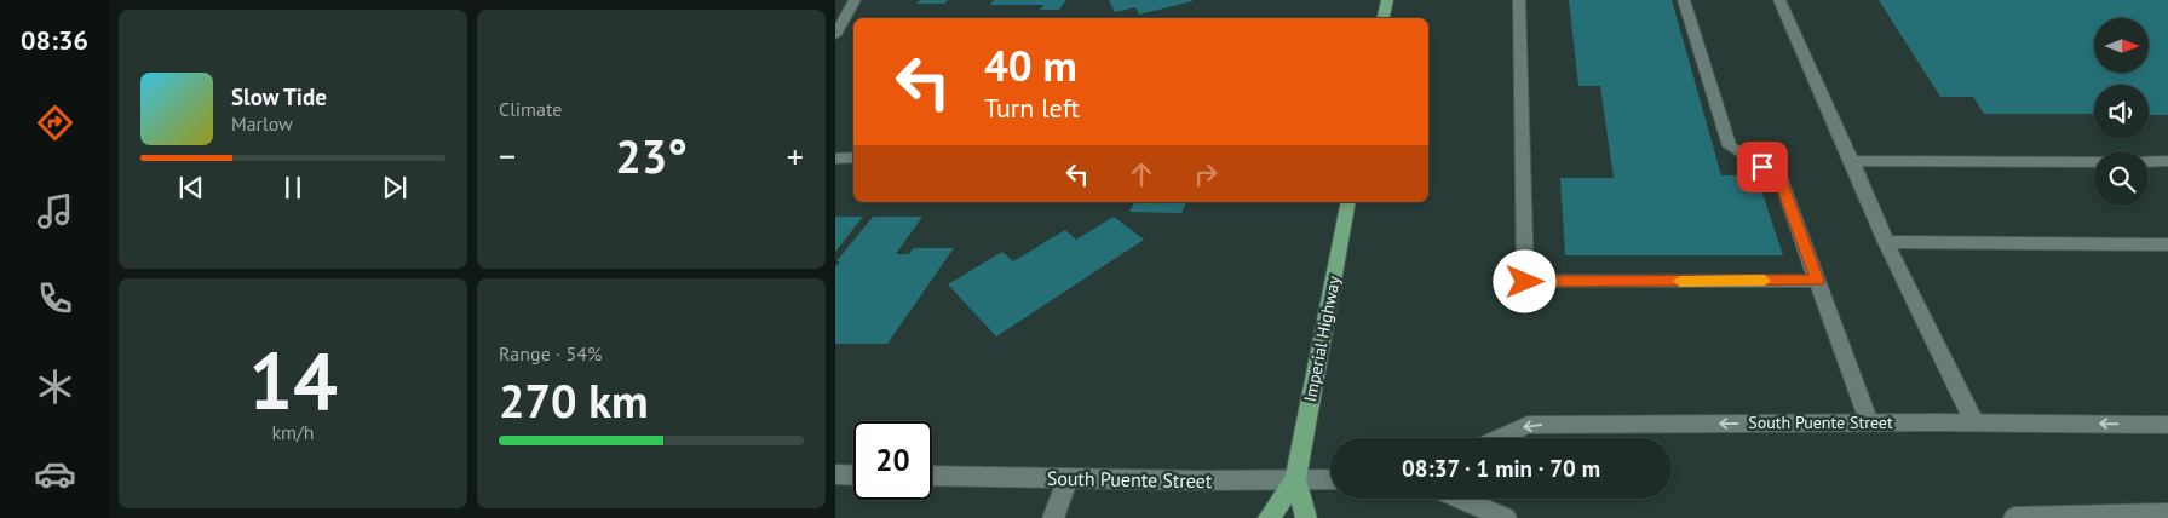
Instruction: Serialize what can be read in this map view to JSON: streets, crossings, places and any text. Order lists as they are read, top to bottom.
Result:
{
  "streets": {
    "main road": ["Imperial Highway"],
    "street": ["South Puente Street"]
  },
  "crossings": [
    ["Imperial Highway", "South Puente Street"]
  ],
  "one_way": ["South Puente Street"],
  "north": "right",
  "page": {
    "tabs": "08:36",
    "tile": [
      "Climate",
      ["14", "km/h"],
      ["Range · 54%", "270 km"]
    ],
    "turn": ["40 m", "Turn left"],
    "song": ["Slow Tide", "Marlow"],
    "heat": ["−", "23°", "+"],
    "limit": "20",
    "trip": "08:37 · 1 min · 70 m"
  }
}
